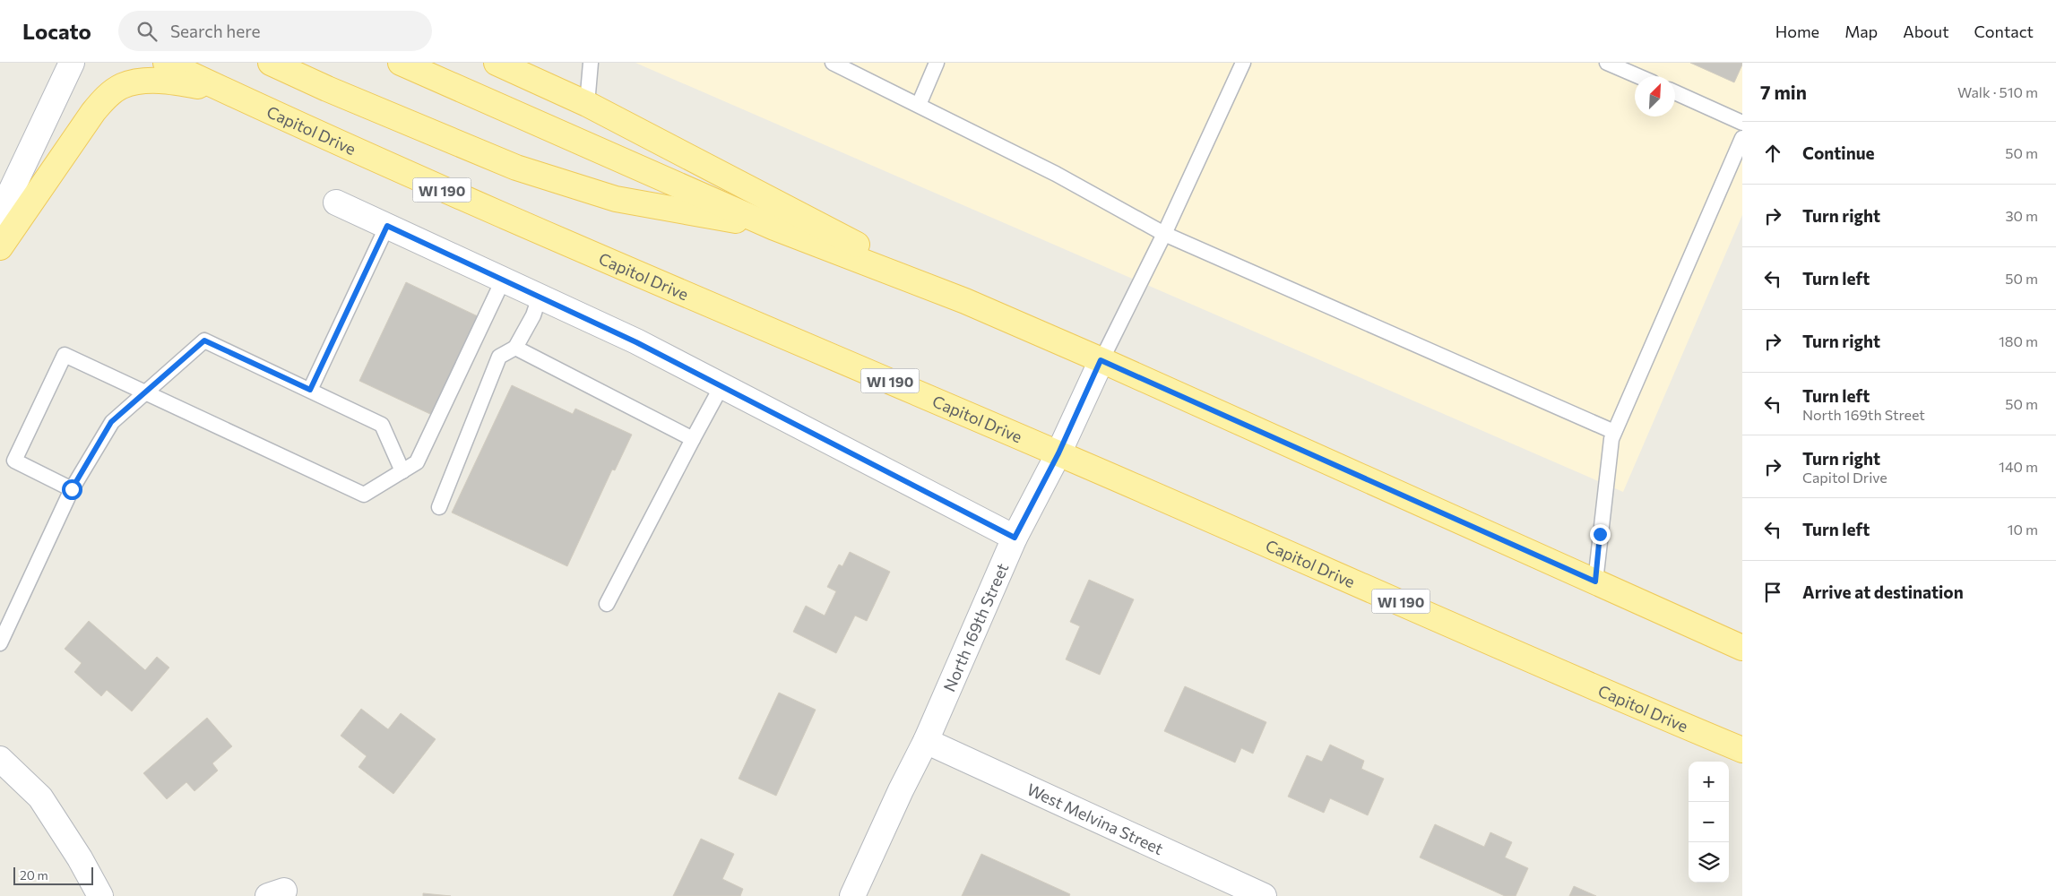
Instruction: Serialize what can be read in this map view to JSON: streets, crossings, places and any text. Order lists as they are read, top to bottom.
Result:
{
  "streets": {
    "main road": ["Capitol Drive", "WI 190"],
    "street": ["North 169th Street", "West Melvina Street"]
  },
  "crossings": [
    ["Capitol Drive", "North 169th Street"],
    ["North 169th Street", "West Melvina Street"]
  ],
  "scale_bar": "20 m",
  "north": "top right",
  "page": {
    "header": "Locato",
    "search": "Search here",
    "nav": [
      "Home",
      "Map",
      "About",
      "Contact"
    ],
    "heading": ["7 min", "Walk · 510 m"],
    "list": [
      ["Continue", "50 m"],
      ["Turn right", "30 m"],
      ["Turn left", "50 m"],
      ["Turn right", "180 m"],
      ["Turn left", "North 169th Street", "50 m"],
      ["Turn right", "Capitol Drive", "140 m"],
      ["Turn left", "10 m"],
      "Arrive at destination"
    ],
    "map_buttons": ["+", "−"],
    "scale": "20 m"
  }
}
